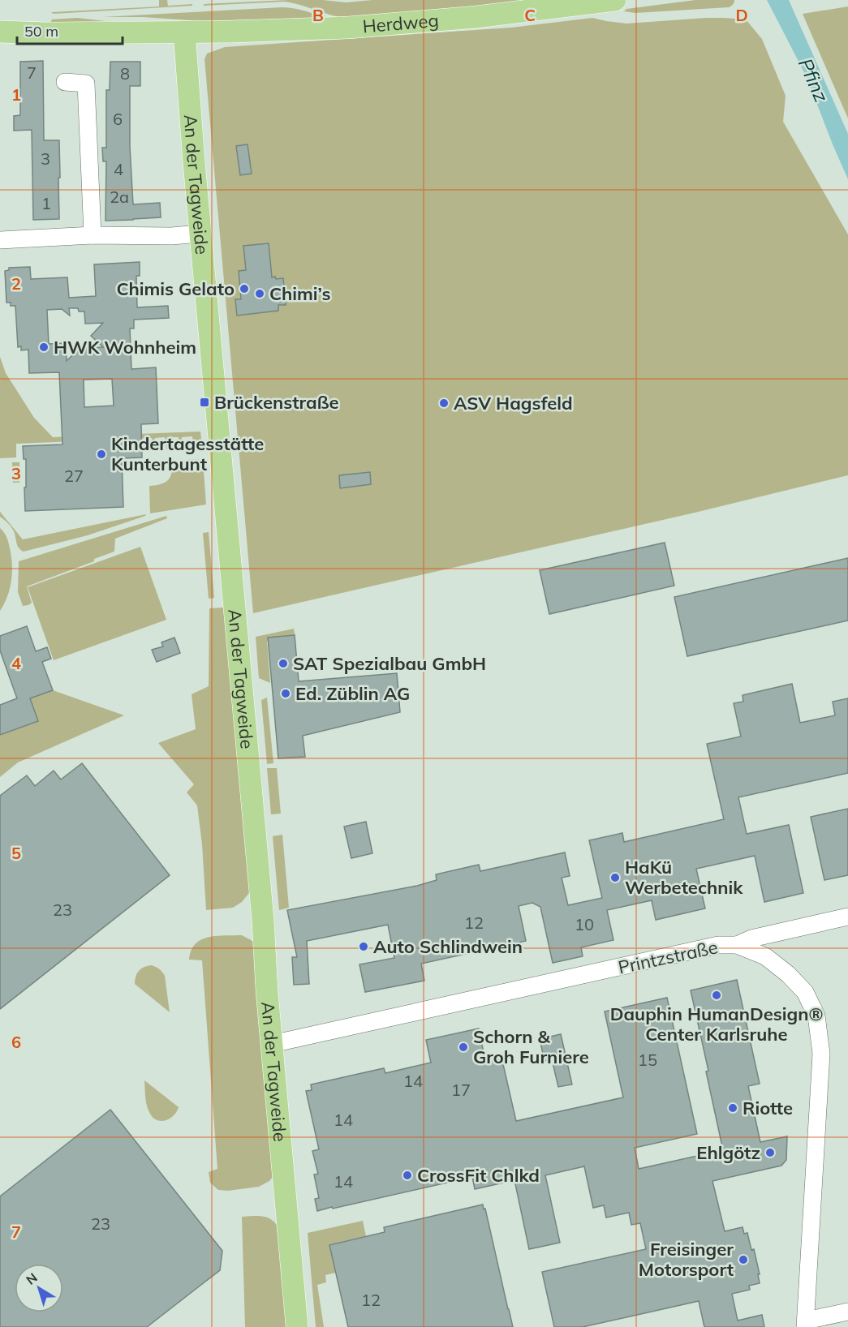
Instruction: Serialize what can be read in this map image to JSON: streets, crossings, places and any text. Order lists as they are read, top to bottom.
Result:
{
  "streets": {
    "main road": ["Herdweg", "An der Tagweide"],
    "street": ["Printzstraße"]
  },
  "crossings": [
    ["Herdweg", "An der Tagweide"],
    ["An der Tagweide", "Printzstraße"]
  ],
  "water": ["Pfinz"],
  "places": {
    "other": [
      "Chimis Gelato",
      "Chimi’s",
      "HWK Wohnheim",
      "ASV Hagsfeld",
      "Kindertagesstätte Kunterbunt",
      "SAT Spezialbau GmbH",
      "Ed. Züblin AG",
      "HaKü Werbetechnik",
      "Auto Schlindwein",
      "Dauphin HumanDesign® Center Karlsruhe",
      "Schorn & Groh Furniere",
      "Riotte",
      "Ehlgötz",
      "CrossFit Chlkd",
      "Freisinger Motorsport"
    ],
    "transit": ["Brückenstraße"]
  },
  "house_numbers": [
    "7",
    "8",
    "6",
    "3",
    "4",
    "2a",
    "1",
    "27",
    "23",
    "12",
    "10",
    "15",
    "14",
    "17",
    "14",
    "14",
    "23",
    "12"
  ],
  "scale_bar": "50 m",
  "north": "top left",
  "grid": {
    "columns": ["B", "C", "D"],
    "rows": [
      "1",
      "2",
      "3",
      "4",
      "5",
      "6",
      "7"
    ]
  }
}
